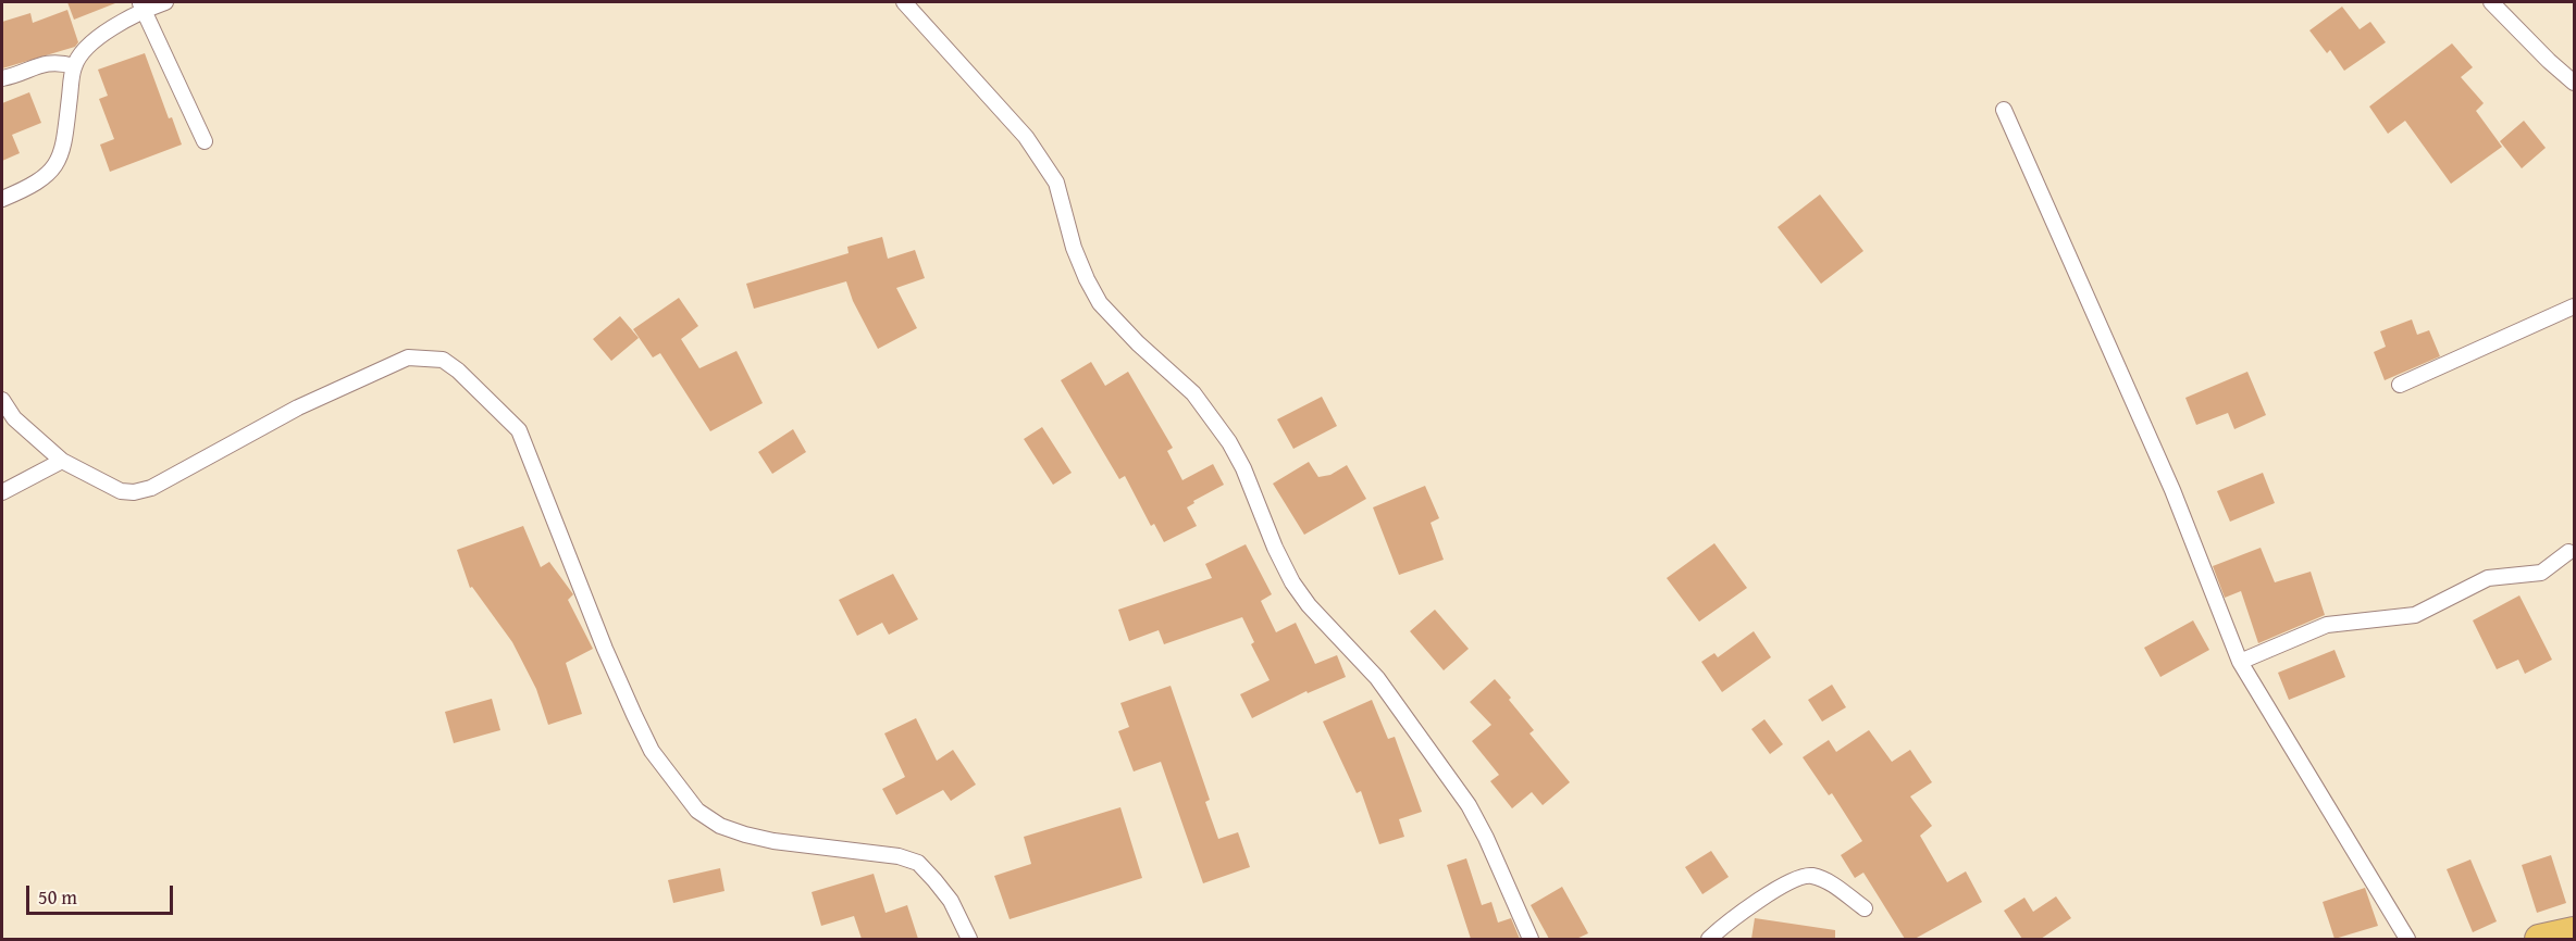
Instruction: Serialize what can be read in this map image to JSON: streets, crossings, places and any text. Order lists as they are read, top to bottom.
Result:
{
  "scale_bar": "50 m"
}
